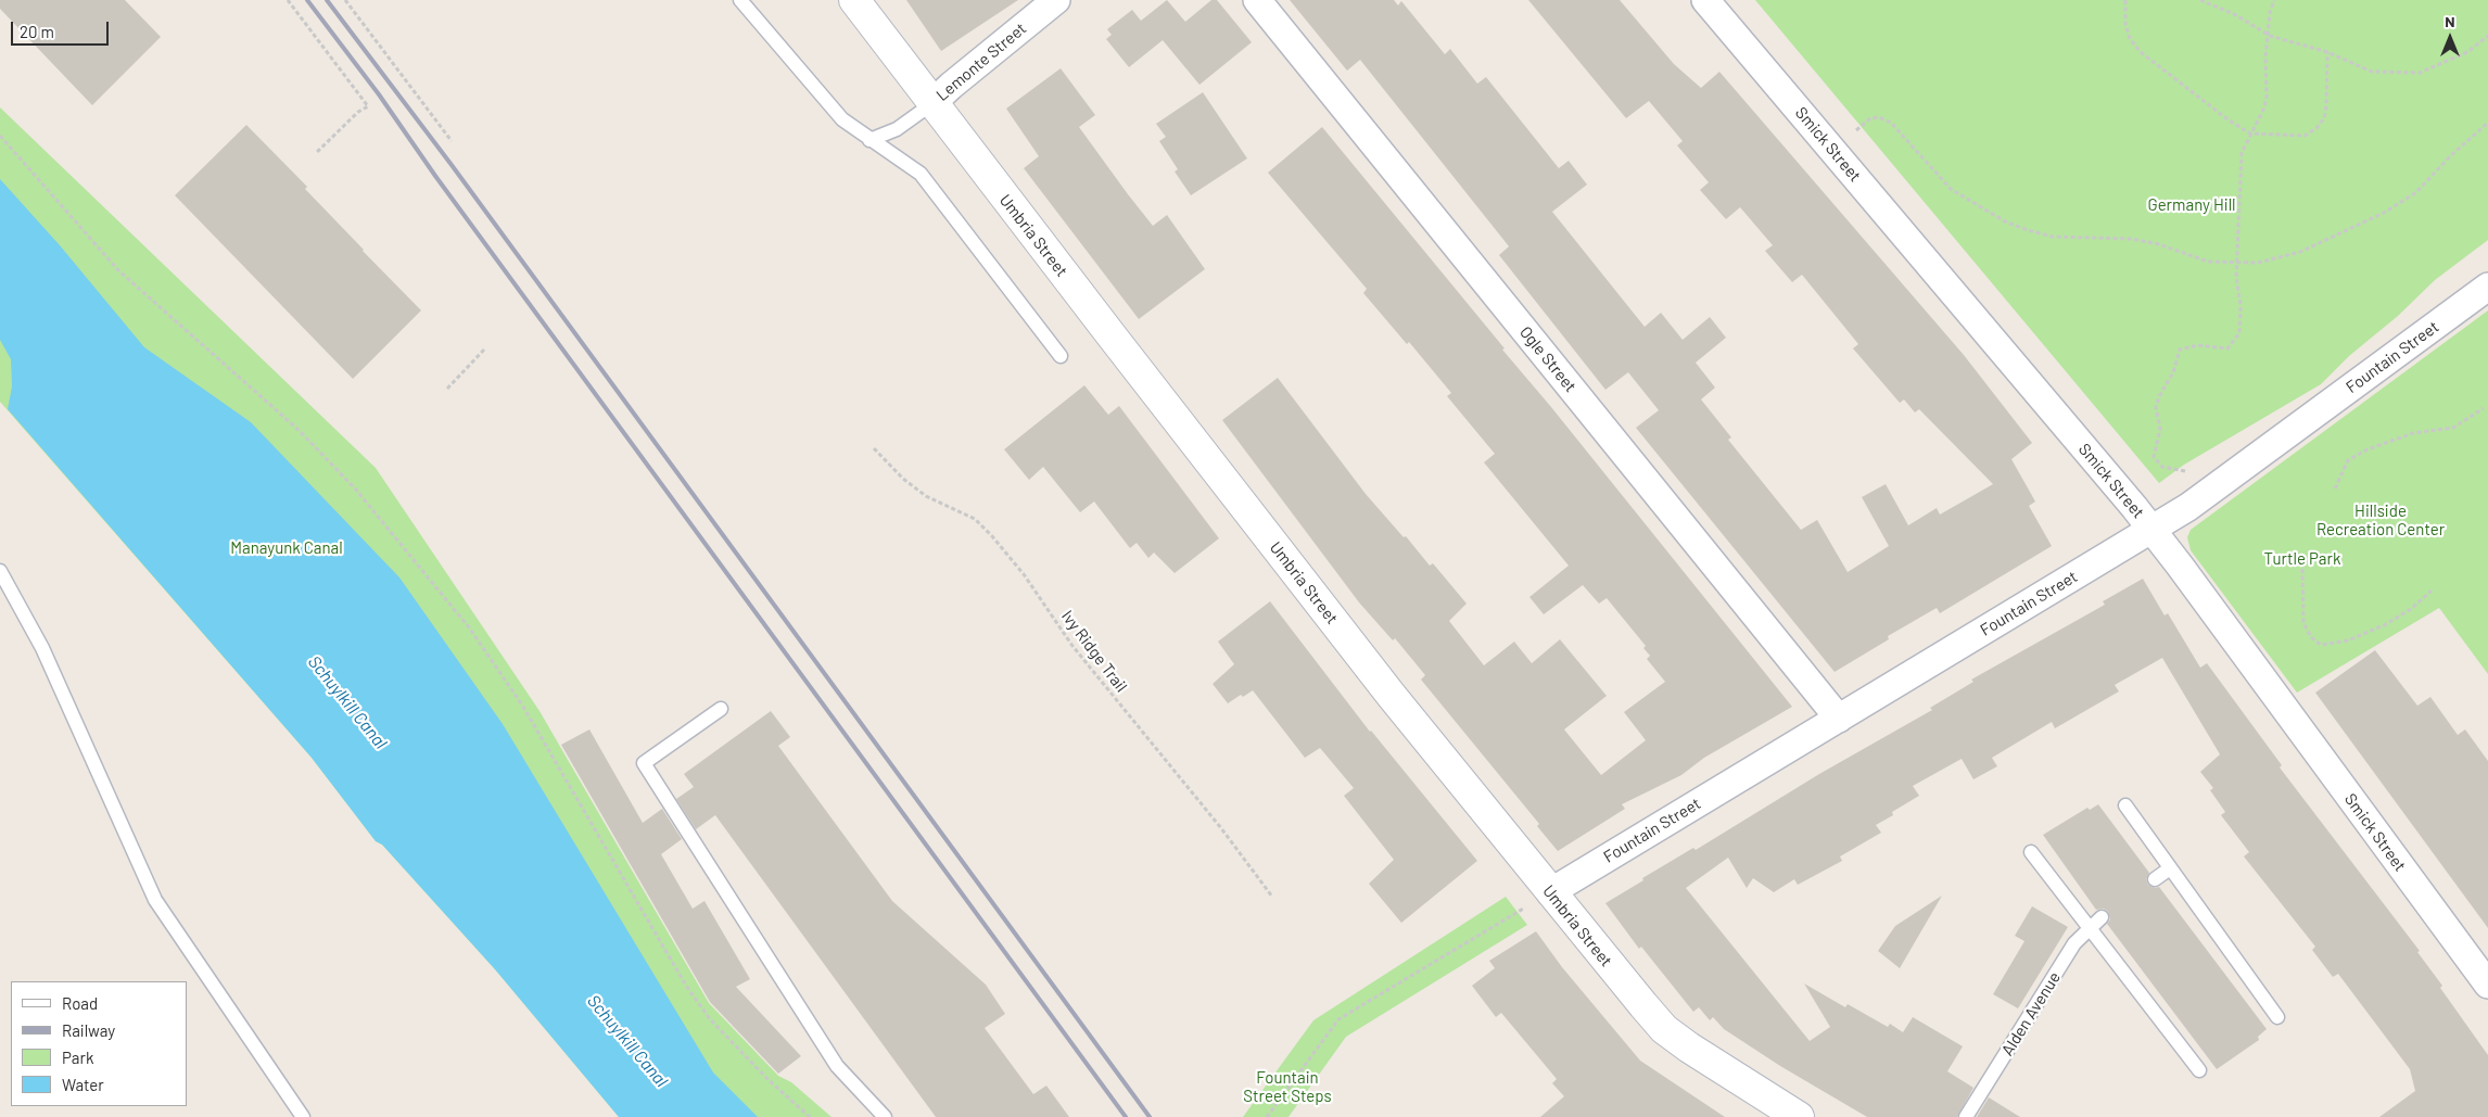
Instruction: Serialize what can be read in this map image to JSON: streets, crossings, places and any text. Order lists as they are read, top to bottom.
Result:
{
  "streets": {
    "main road": ["Umbria Street"],
    "street": [
      "Lemonte Street",
      "Smick Street",
      "Fountain Street",
      "Ogle Street"
    ],
    "lane": ["Alden Avenue"],
    "path": ["Ivy Ridge Trail"]
  },
  "crossings": [
    ["Lemonte Street", "Umbria Street"],
    ["Smick Street", "Fountain Street"],
    ["Umbria Street", "Fountain Street"],
    ["Fountain Street", "Ogle Street"]
  ],
  "water": ["Schuylkill Canal"],
  "parks": [
    "Germany Hill",
    "Hillside Recreation Center",
    "Manayunk Canal",
    "Turtle Park",
    "Fountain Street Steps"
  ],
  "legend": [
    "Road",
    "Railway",
    "Park",
    "Water"
  ],
  "scale_bar": "20 m",
  "north": "top"
}
